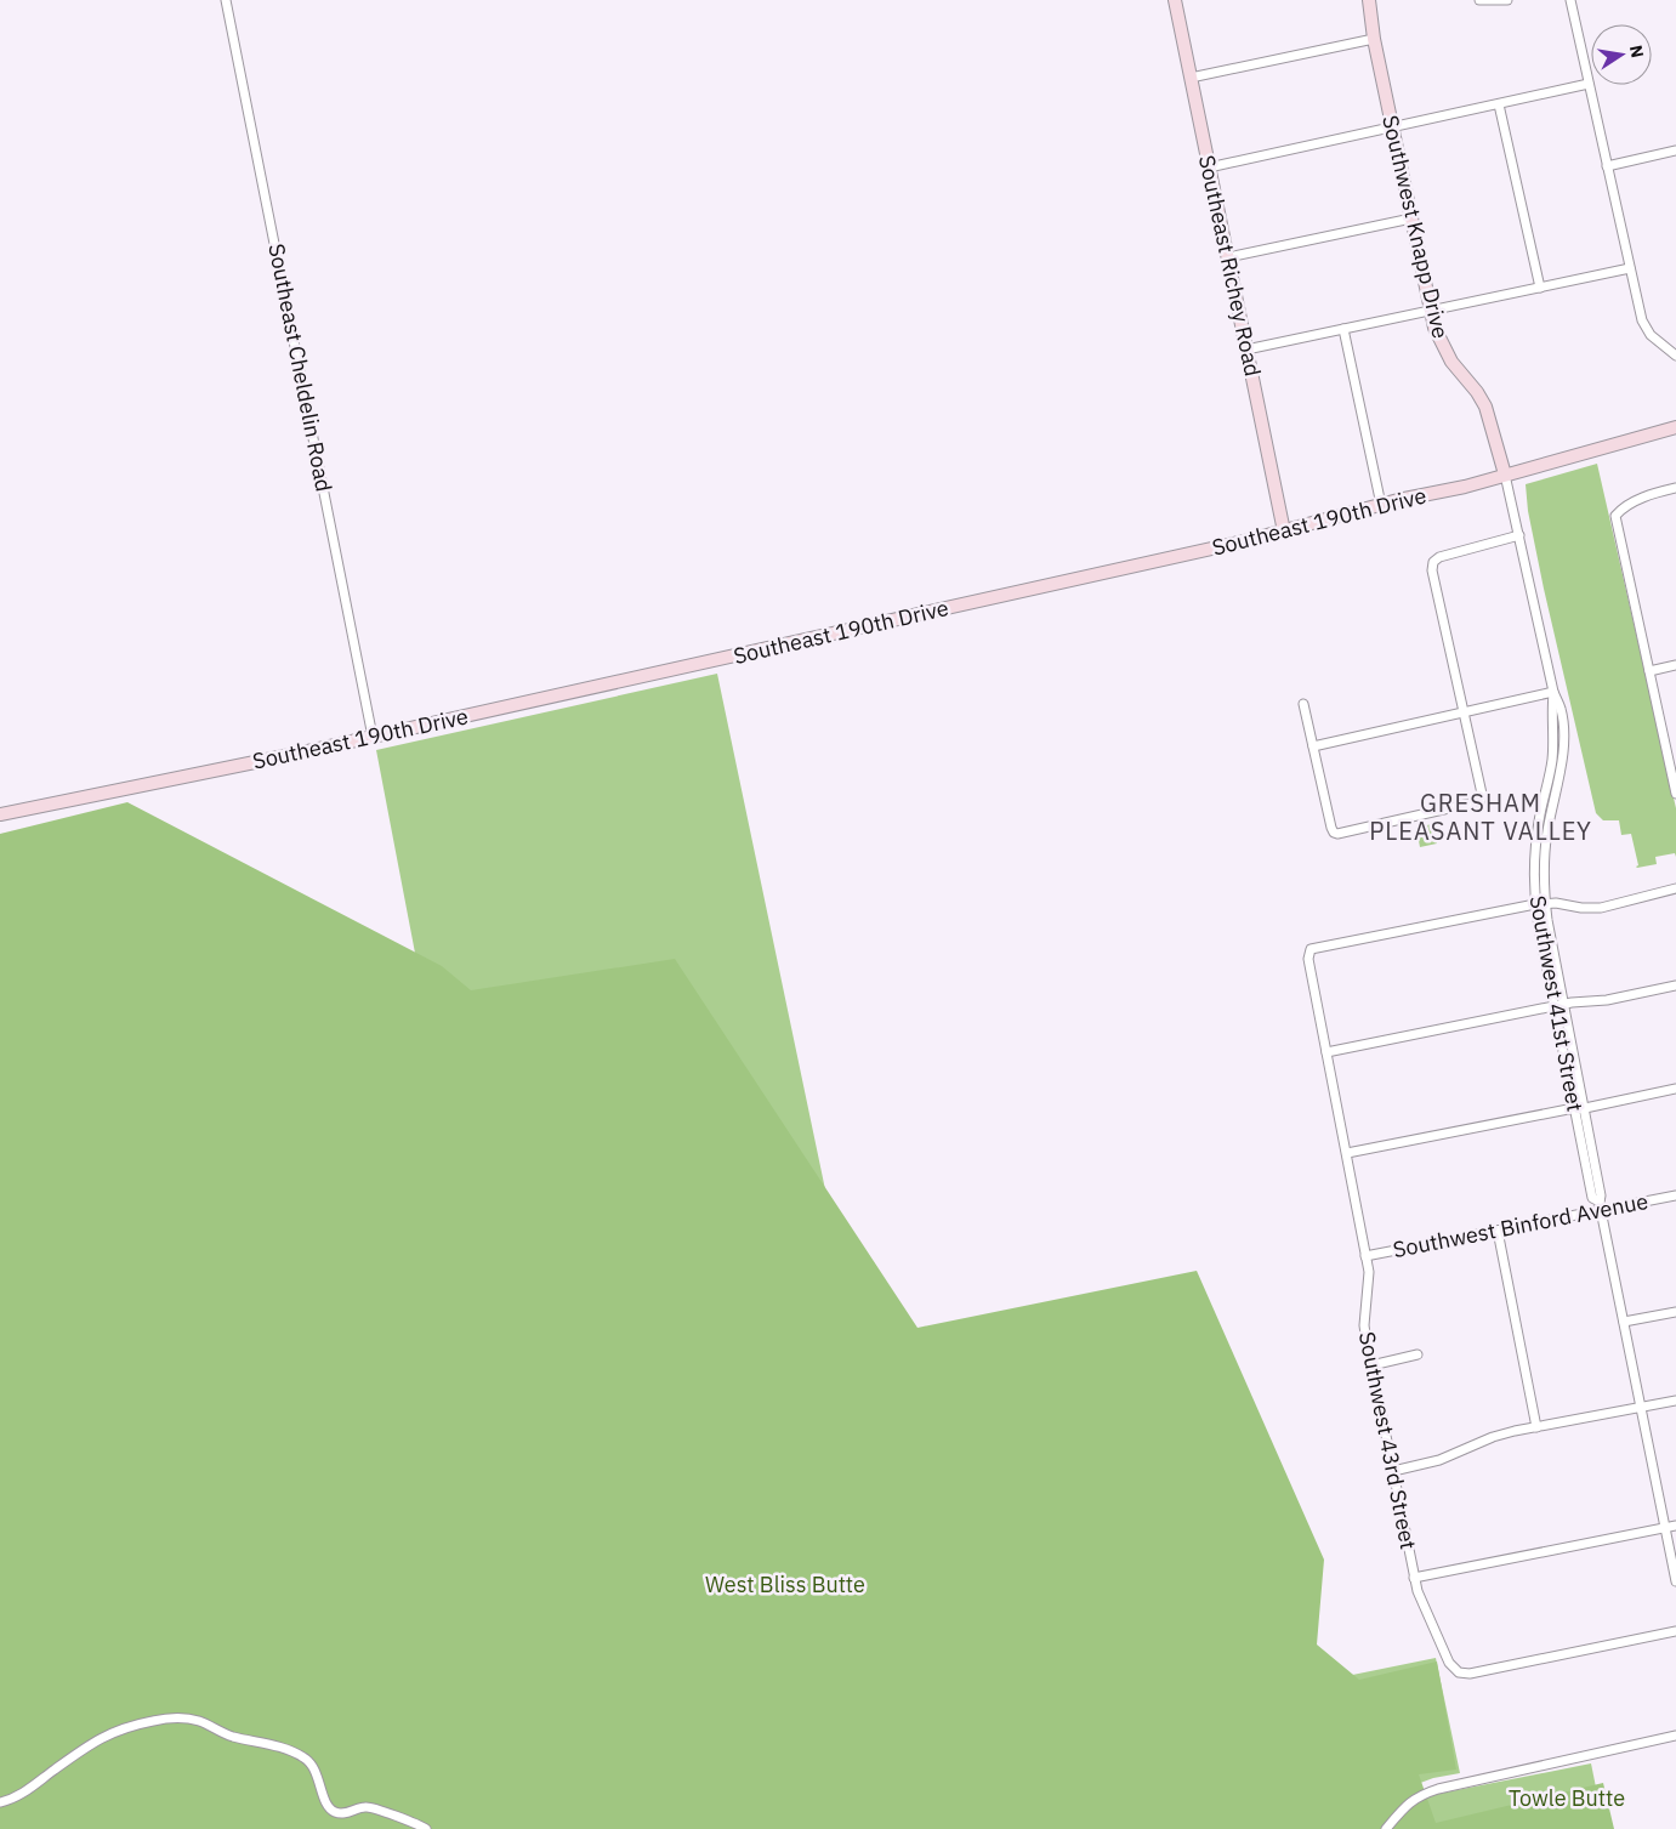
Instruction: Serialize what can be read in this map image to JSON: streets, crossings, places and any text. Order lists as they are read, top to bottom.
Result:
{
  "streets": {
    "main road": ["Southwest Knapp Drive", "Southeast Richey Road", "Southeast 190th Drive"],
    "street": [
      "Southeast Cheldelin Road",
      "Southwest 41st Street",
      "Southwest Binford Avenue",
      "Southwest 43rd Street"
    ]
  },
  "crossings": [
    ["Southwest Knapp Drive", "Southeast 190th Drive"],
    ["Southwest Knapp Drive", "Southwest 41st Street"],
    ["Southeast Richey Road", "Southeast 190th Drive"],
    ["Southeast Cheldelin Road", "Southeast 190th Drive"],
    ["Southeast 190th Drive", "Southwest 41st Street"],
    ["Southwest 41st Street", "Southwest Binford Avenue"],
    ["Southwest 41st Street", "Southwest 43rd Street"],
    ["Southwest Binford Avenue", "Southwest 43rd Street"]
  ],
  "districts": ["GRESHAM PLEASANT VALLEY"],
  "parks": ["West Bliss Butte", "Towle Butte"],
  "north": "right"
}
